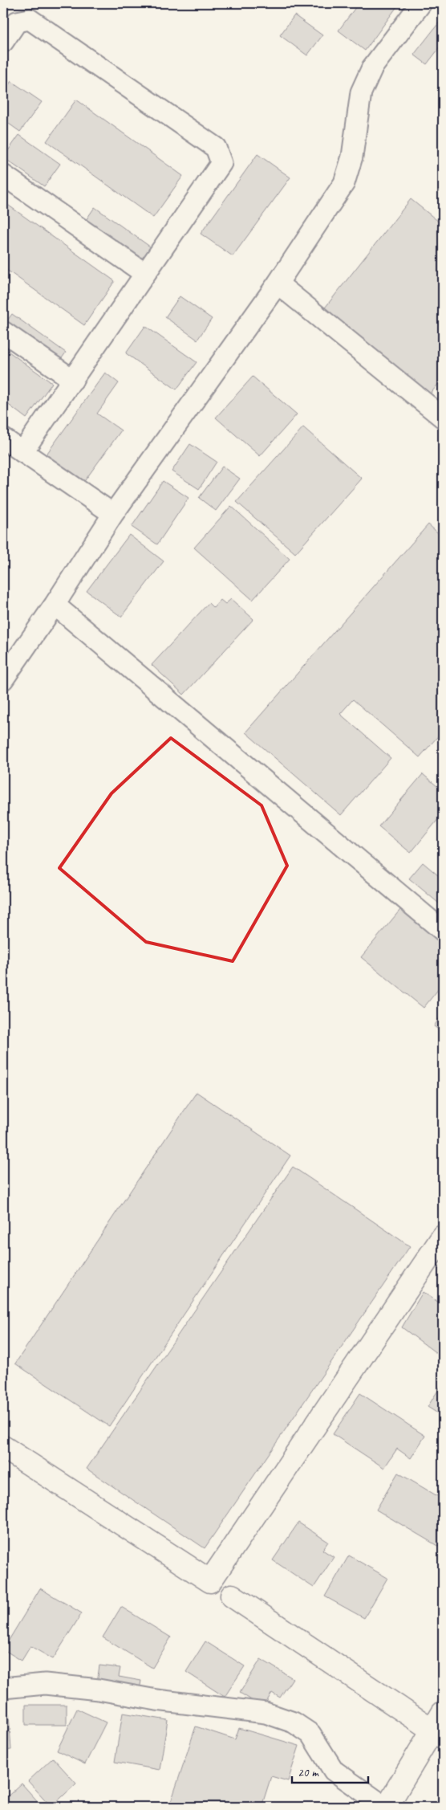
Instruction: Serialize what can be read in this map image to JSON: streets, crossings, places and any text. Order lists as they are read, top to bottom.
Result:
{
  "scale_bar": "20 m"
}
